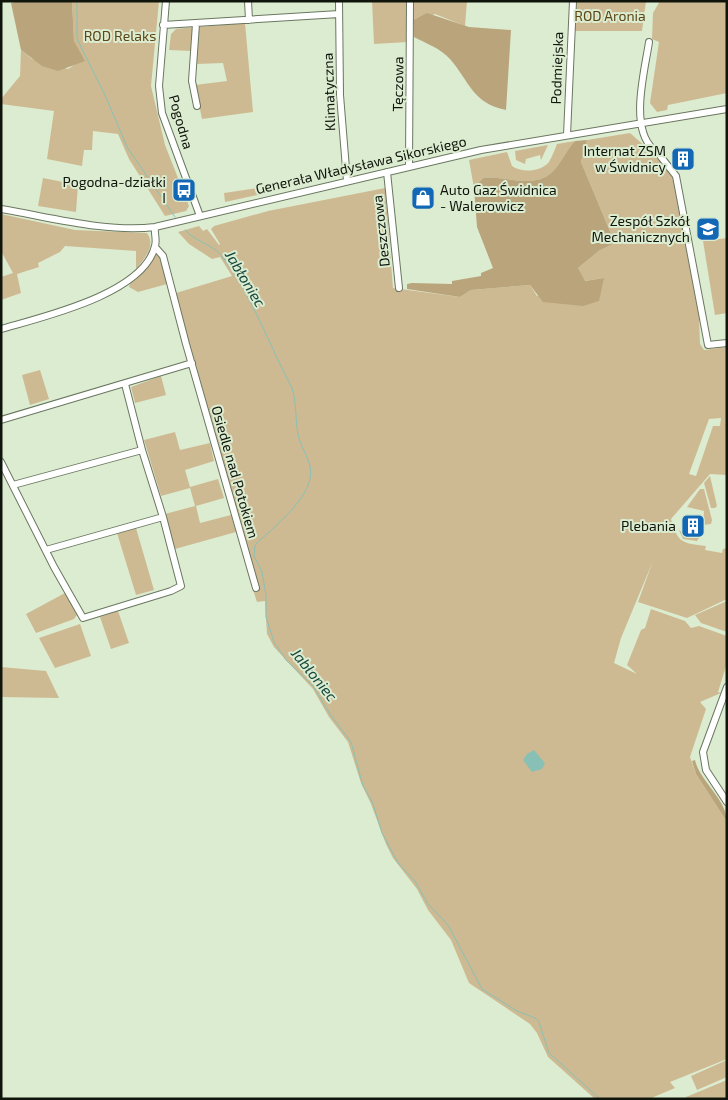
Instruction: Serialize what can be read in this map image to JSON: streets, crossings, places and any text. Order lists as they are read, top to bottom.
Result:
{
  "streets": {
    "street": [
      "Podmiejska",
      "Tęczowa",
      "Klimatyczna",
      "Pogodna",
      "Generała Władysława Sikorskiego",
      "Deszczowa",
      "Osiedle nad Potokiem"
    ]
  },
  "crossings": [
    ["Podmiejska", "Generała Władysława Sikorskiego"],
    ["Tęczowa", "Generała Władysława Sikorskiego"],
    ["Klimatyczna", "Generała Władysława Sikorskiego"],
    ["Pogodna", "Generała Władysława Sikorskiego"],
    ["Generała Władysława Sikorskiego", "Deszczowa"]
  ],
  "water": ["Jabłoniec"],
  "parks": ["ROD Aronia", "ROD Relaks"],
  "places": {
    "building": ["Internat ZSM w Świdnicy", "Plebania"],
    "bus stop": ["Pogodna-działki I"],
    "shop": ["Auto Gaz Świdnica - Walerowicz"],
    "school or university": ["Zespół Szkół Mechanicznych"]
  }
}
